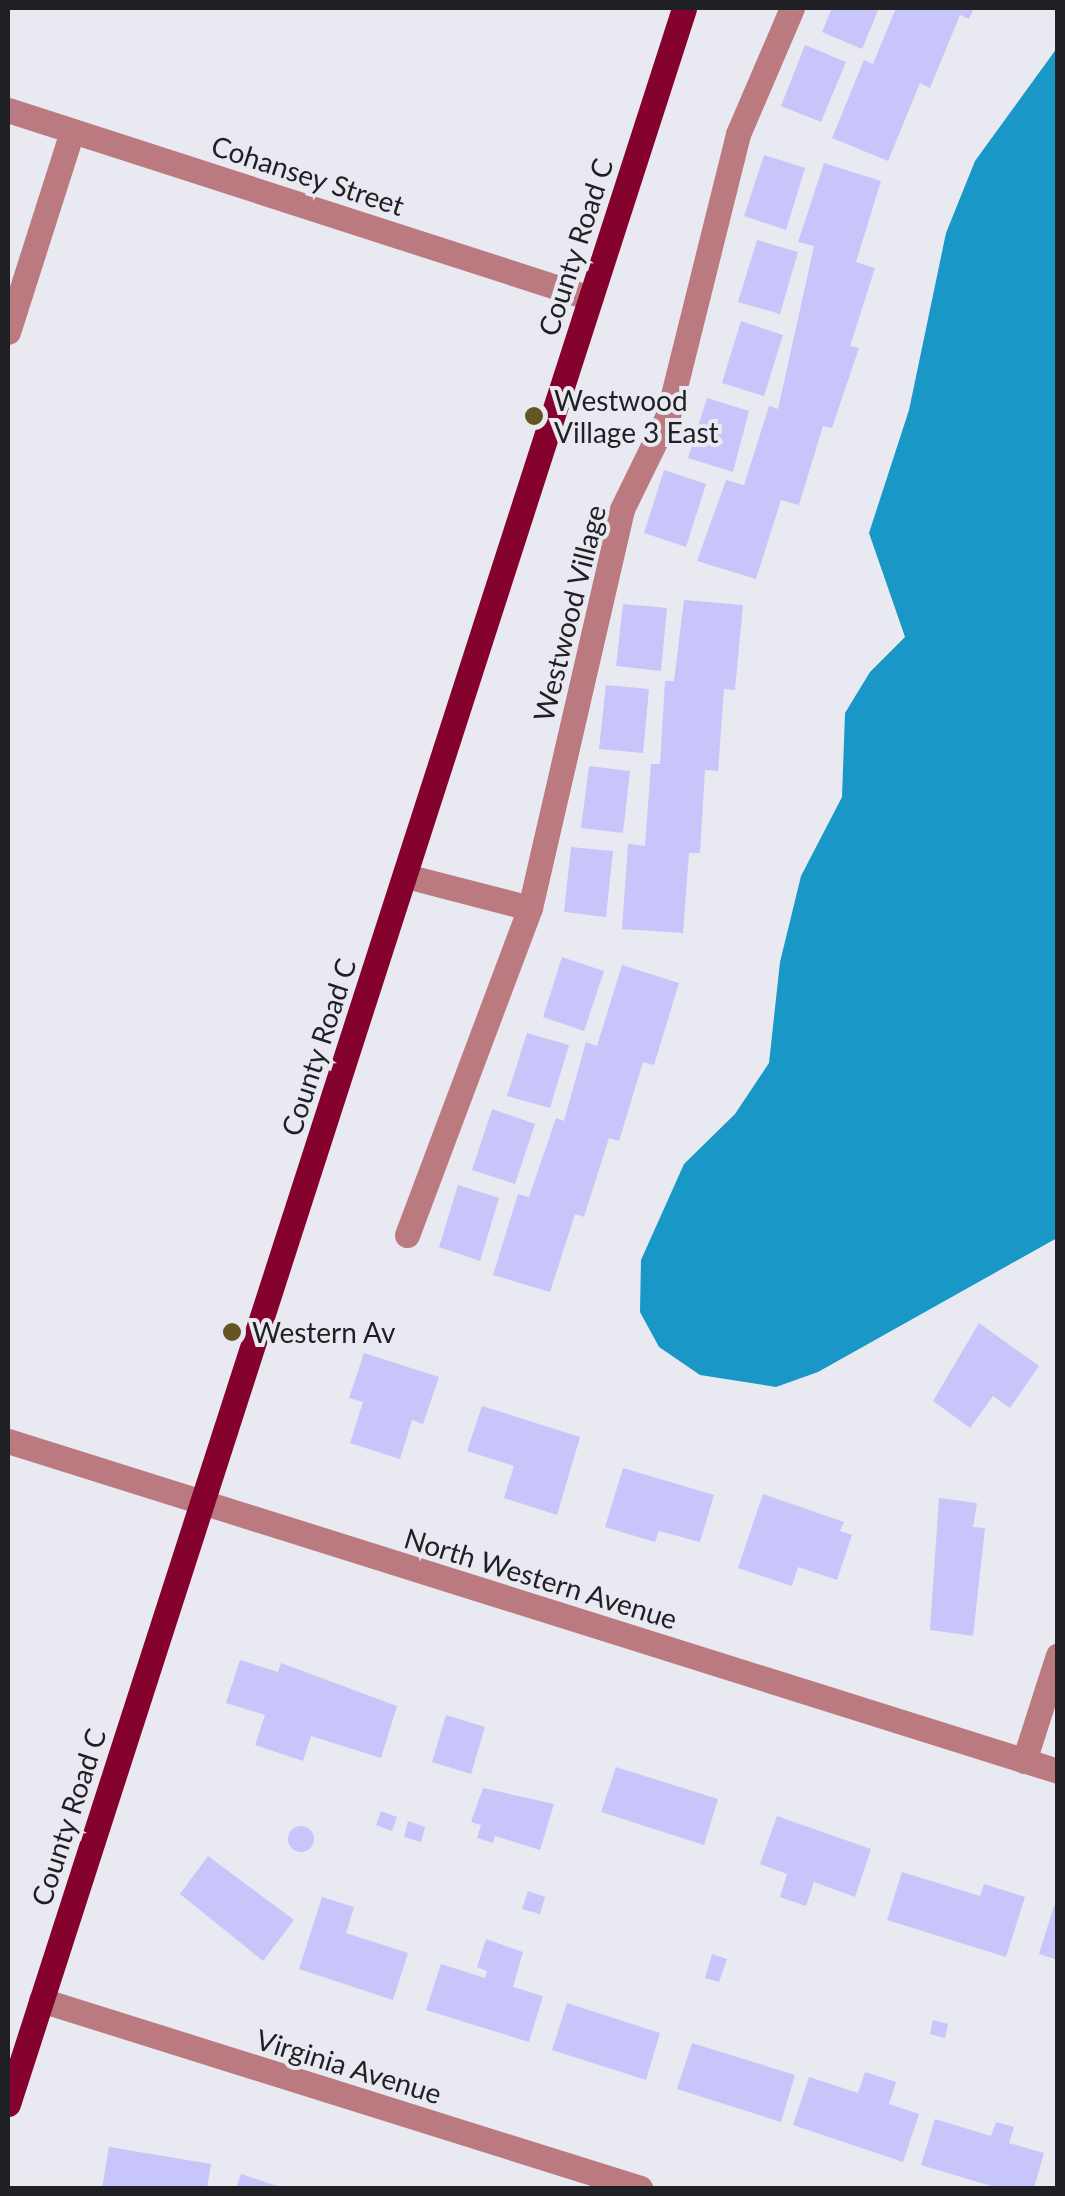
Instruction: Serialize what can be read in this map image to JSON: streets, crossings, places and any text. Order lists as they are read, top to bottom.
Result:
{
  "streets": {
    "main road": ["County Road C"],
    "street": [
      "Cohansey Street",
      "Westwood Village",
      "North Western Avenue",
      "Virginia Avenue"
    ]
  },
  "crossings": [
    ["Cohansey Street", "County Road C"],
    ["County Road C", "North Western Avenue"],
    ["County Road C", "Virginia Avenue"]
  ],
  "places": ["Westwood Village 3 East", "Western Av"]
}
